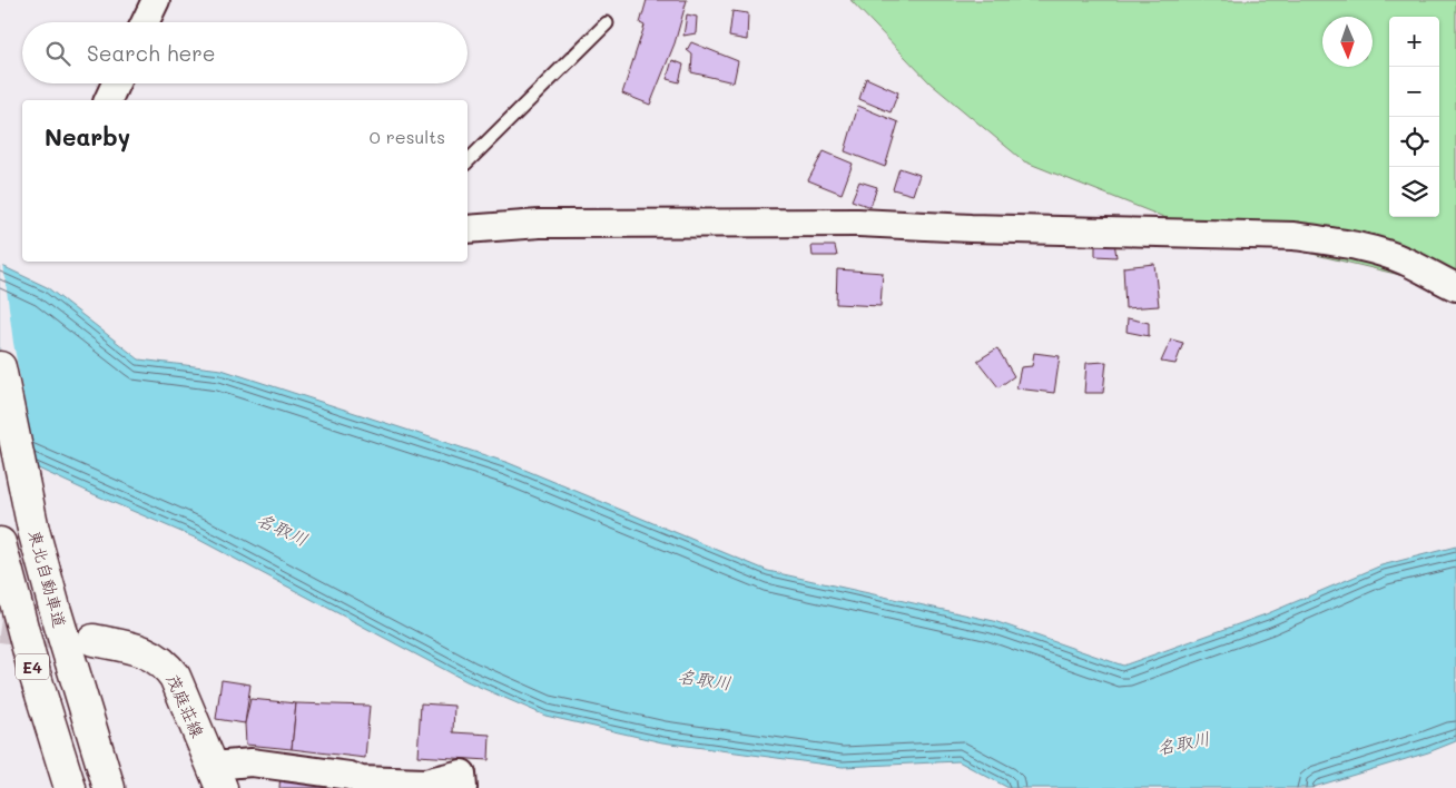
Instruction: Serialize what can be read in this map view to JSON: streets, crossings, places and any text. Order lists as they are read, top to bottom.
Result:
{
  "streets": {
    "main road": ["東北自動車道", "E4", "茂庭荘線"]
  },
  "water": ["名取川"],
  "north": "bottom",
  "page": {
    "map_buttons": ["+", "−"],
    "search": "Search here",
    "heading": ["Nearby", "0 results"]
  }
}
